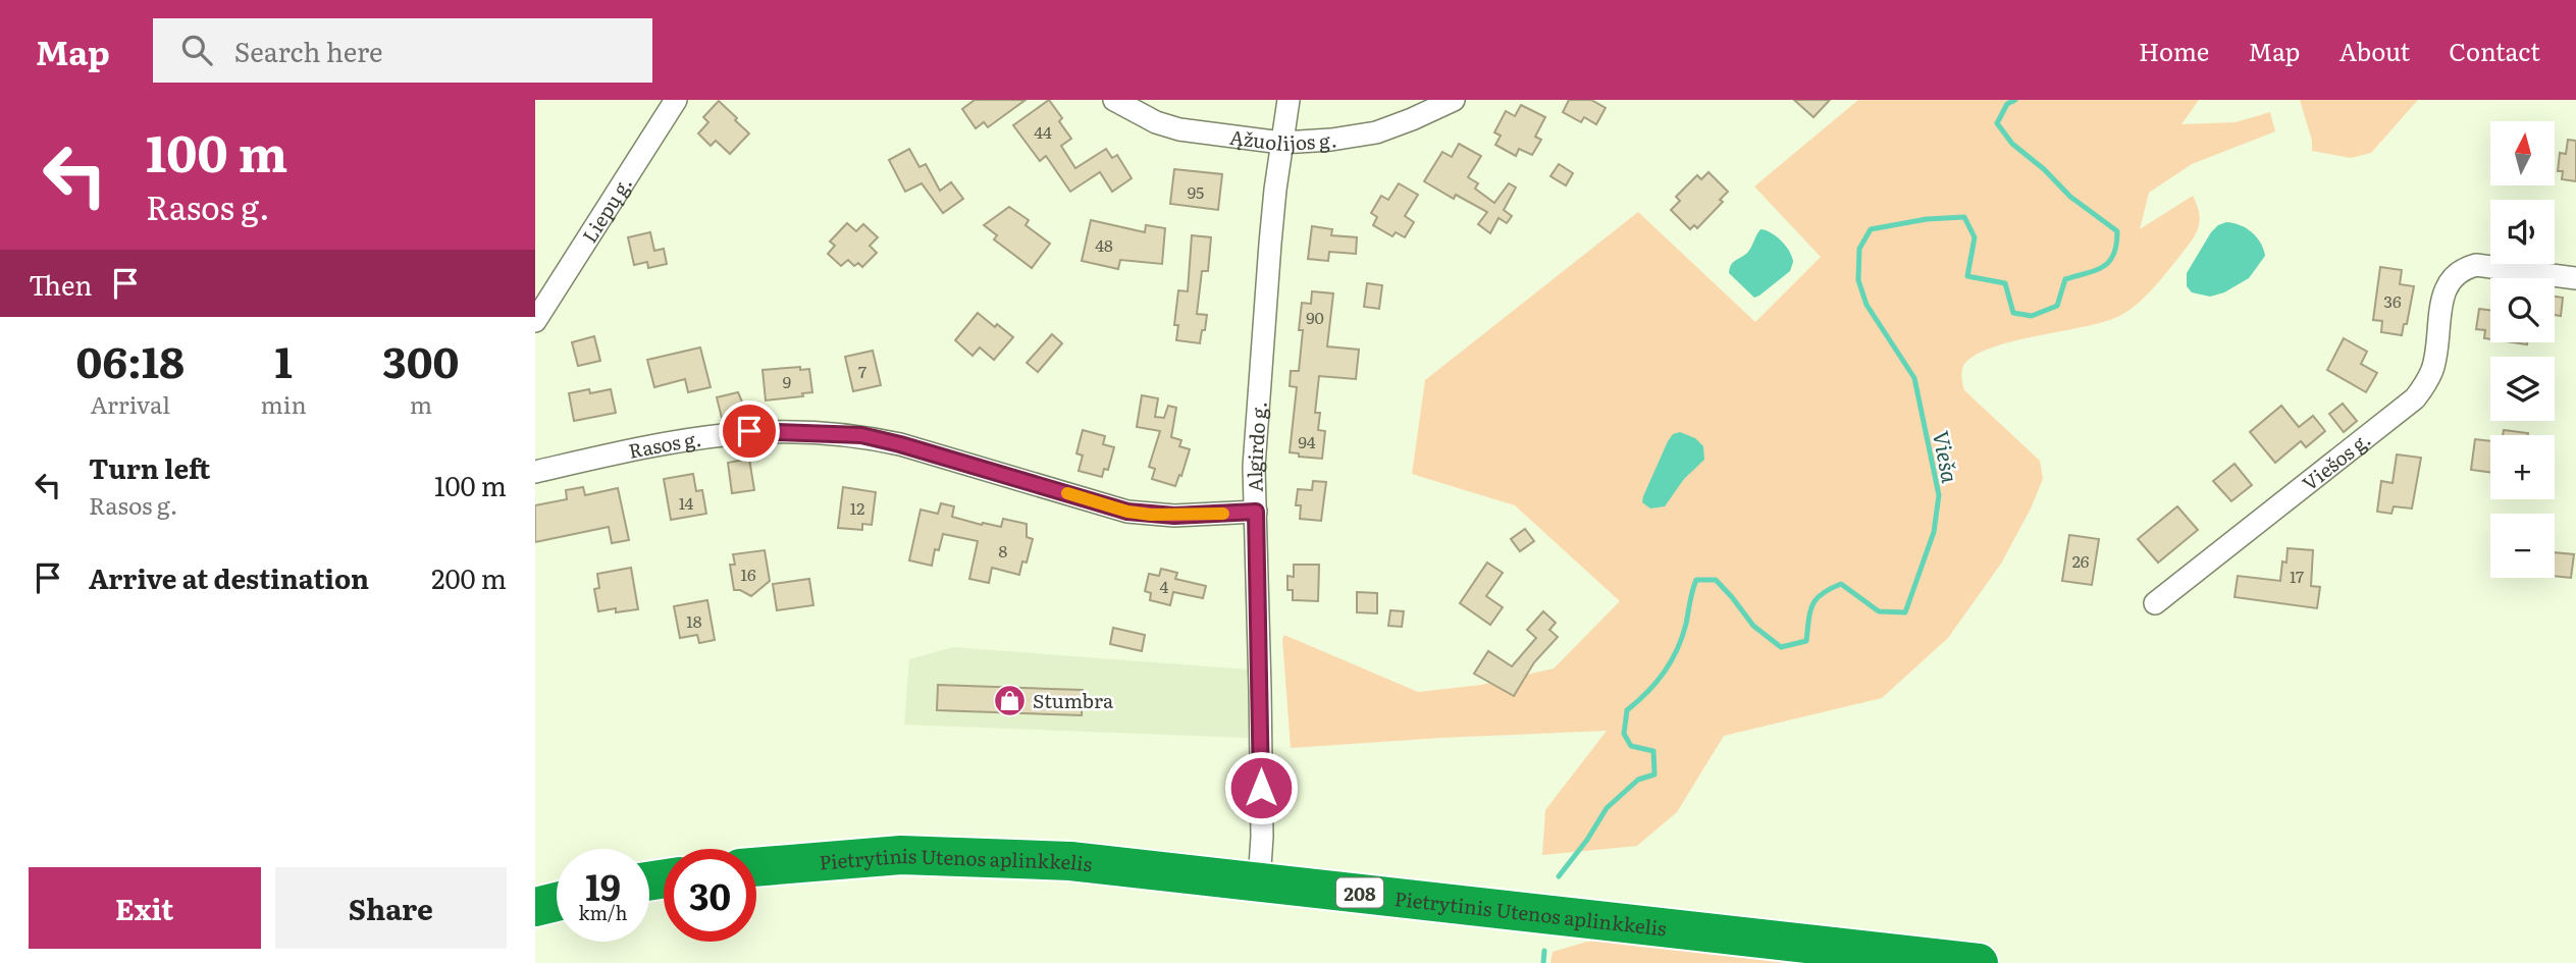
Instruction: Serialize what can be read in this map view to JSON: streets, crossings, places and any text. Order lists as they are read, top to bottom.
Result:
{
  "streets": {
    "highway": ["Pietrytinis Utenos aplinkkelis", "208"],
    "street": [
      "Ąžuolijos g.",
      "Liepų g.",
      "Rasos g.",
      "Algirdo g.",
      "Viešos g."
    ]
  },
  "crossings": [
    ["Ąžuolijos g.", "Algirdo g."],
    ["Rasos g.", "Algirdo g."],
    ["Algirdo g.", "Pietrytinis Utenos aplinkkelis"]
  ],
  "water": ["Vieša"],
  "places": {
    "shop": ["Stumbra"]
  },
  "house_numbers": [
    "44",
    "95",
    "48",
    "36",
    "90",
    "7",
    "9",
    "94",
    "14",
    "12",
    "8",
    "26",
    "16",
    "17",
    "4",
    "18"
  ],
  "north": "top",
  "page": {
    "header": "Map",
    "search": "Search here",
    "nav": [
      "Home",
      "Map",
      "About",
      "Contact"
    ],
    "turn": ["100 m", "Rasos g."],
    "map_buttons": ["+", "−"],
    "then": "Then",
    "eta": [
      "06:18",
      "Arrival",
      "1",
      "min",
      "300",
      "m"
    ],
    "list": [
      {
        "name": "Turn left",
        "note": "Rasos g.",
        "value": "100 m"
      },
      {
        "name": "Arrive at destination",
        "value": "200 m"
      }
    ],
    "speed": "19 km/h",
    "limit": "30",
    "buttons": ["Exit", "Share"]
  }
}
